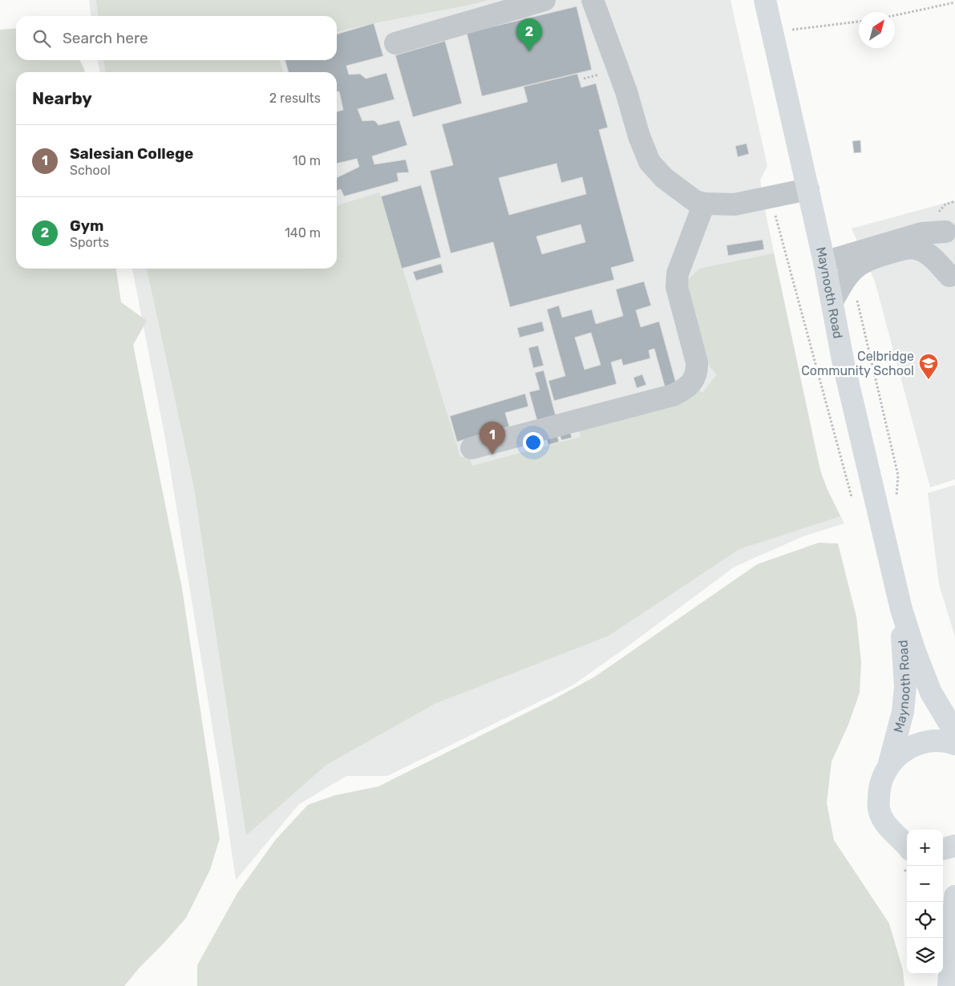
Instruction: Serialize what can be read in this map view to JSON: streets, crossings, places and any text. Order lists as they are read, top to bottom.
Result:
{
  "streets": {
    "main road": ["Maynooth Road"]
  },
  "places": {
    "school or university": ["Celbridge Community School"]
  },
  "north": "top right",
  "page": {
    "search": "Search here",
    "pins": ["2", "1"],
    "heading": ["Nearby", "2 results"],
    "list": [
      {
        "mark": "1",
        "name": "Salesian College",
        "note": "School",
        "value": "10 m"
      },
      {
        "mark": "2",
        "name": "Gym",
        "note": "Sports",
        "value": "140 m"
      }
    ],
    "map_buttons": ["+", "−"]
  }
}
